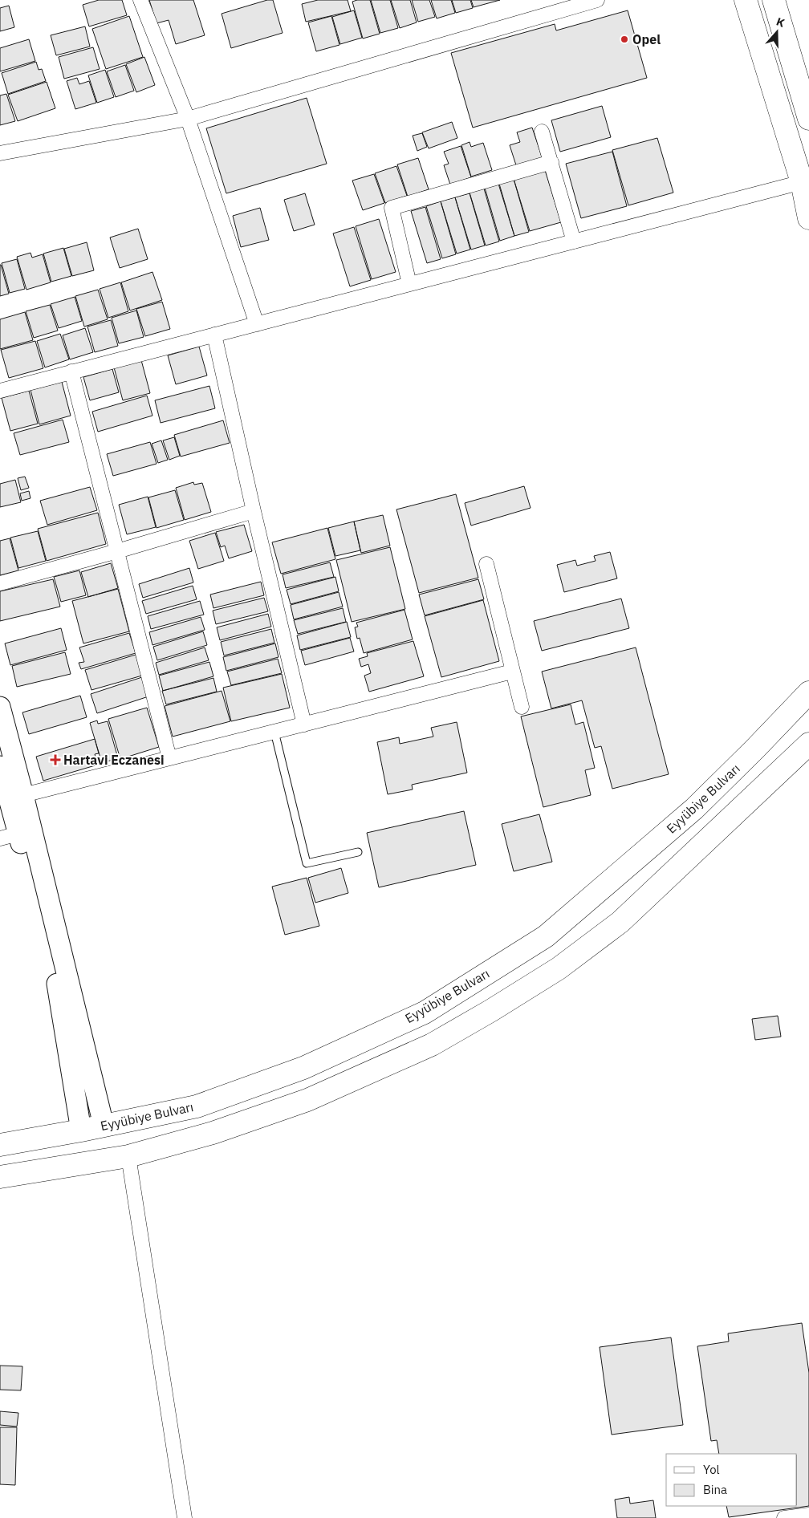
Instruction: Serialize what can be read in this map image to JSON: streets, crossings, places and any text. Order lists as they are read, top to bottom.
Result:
{
  "streets": {
    "main road": ["Eyyübiye Bulvarı"]
  },
  "places": {
    "other": ["Opel"],
    "health": ["Hartavi Eczanesi"]
  },
  "legend": ["Yol", "Bina"],
  "north": "top"
}
